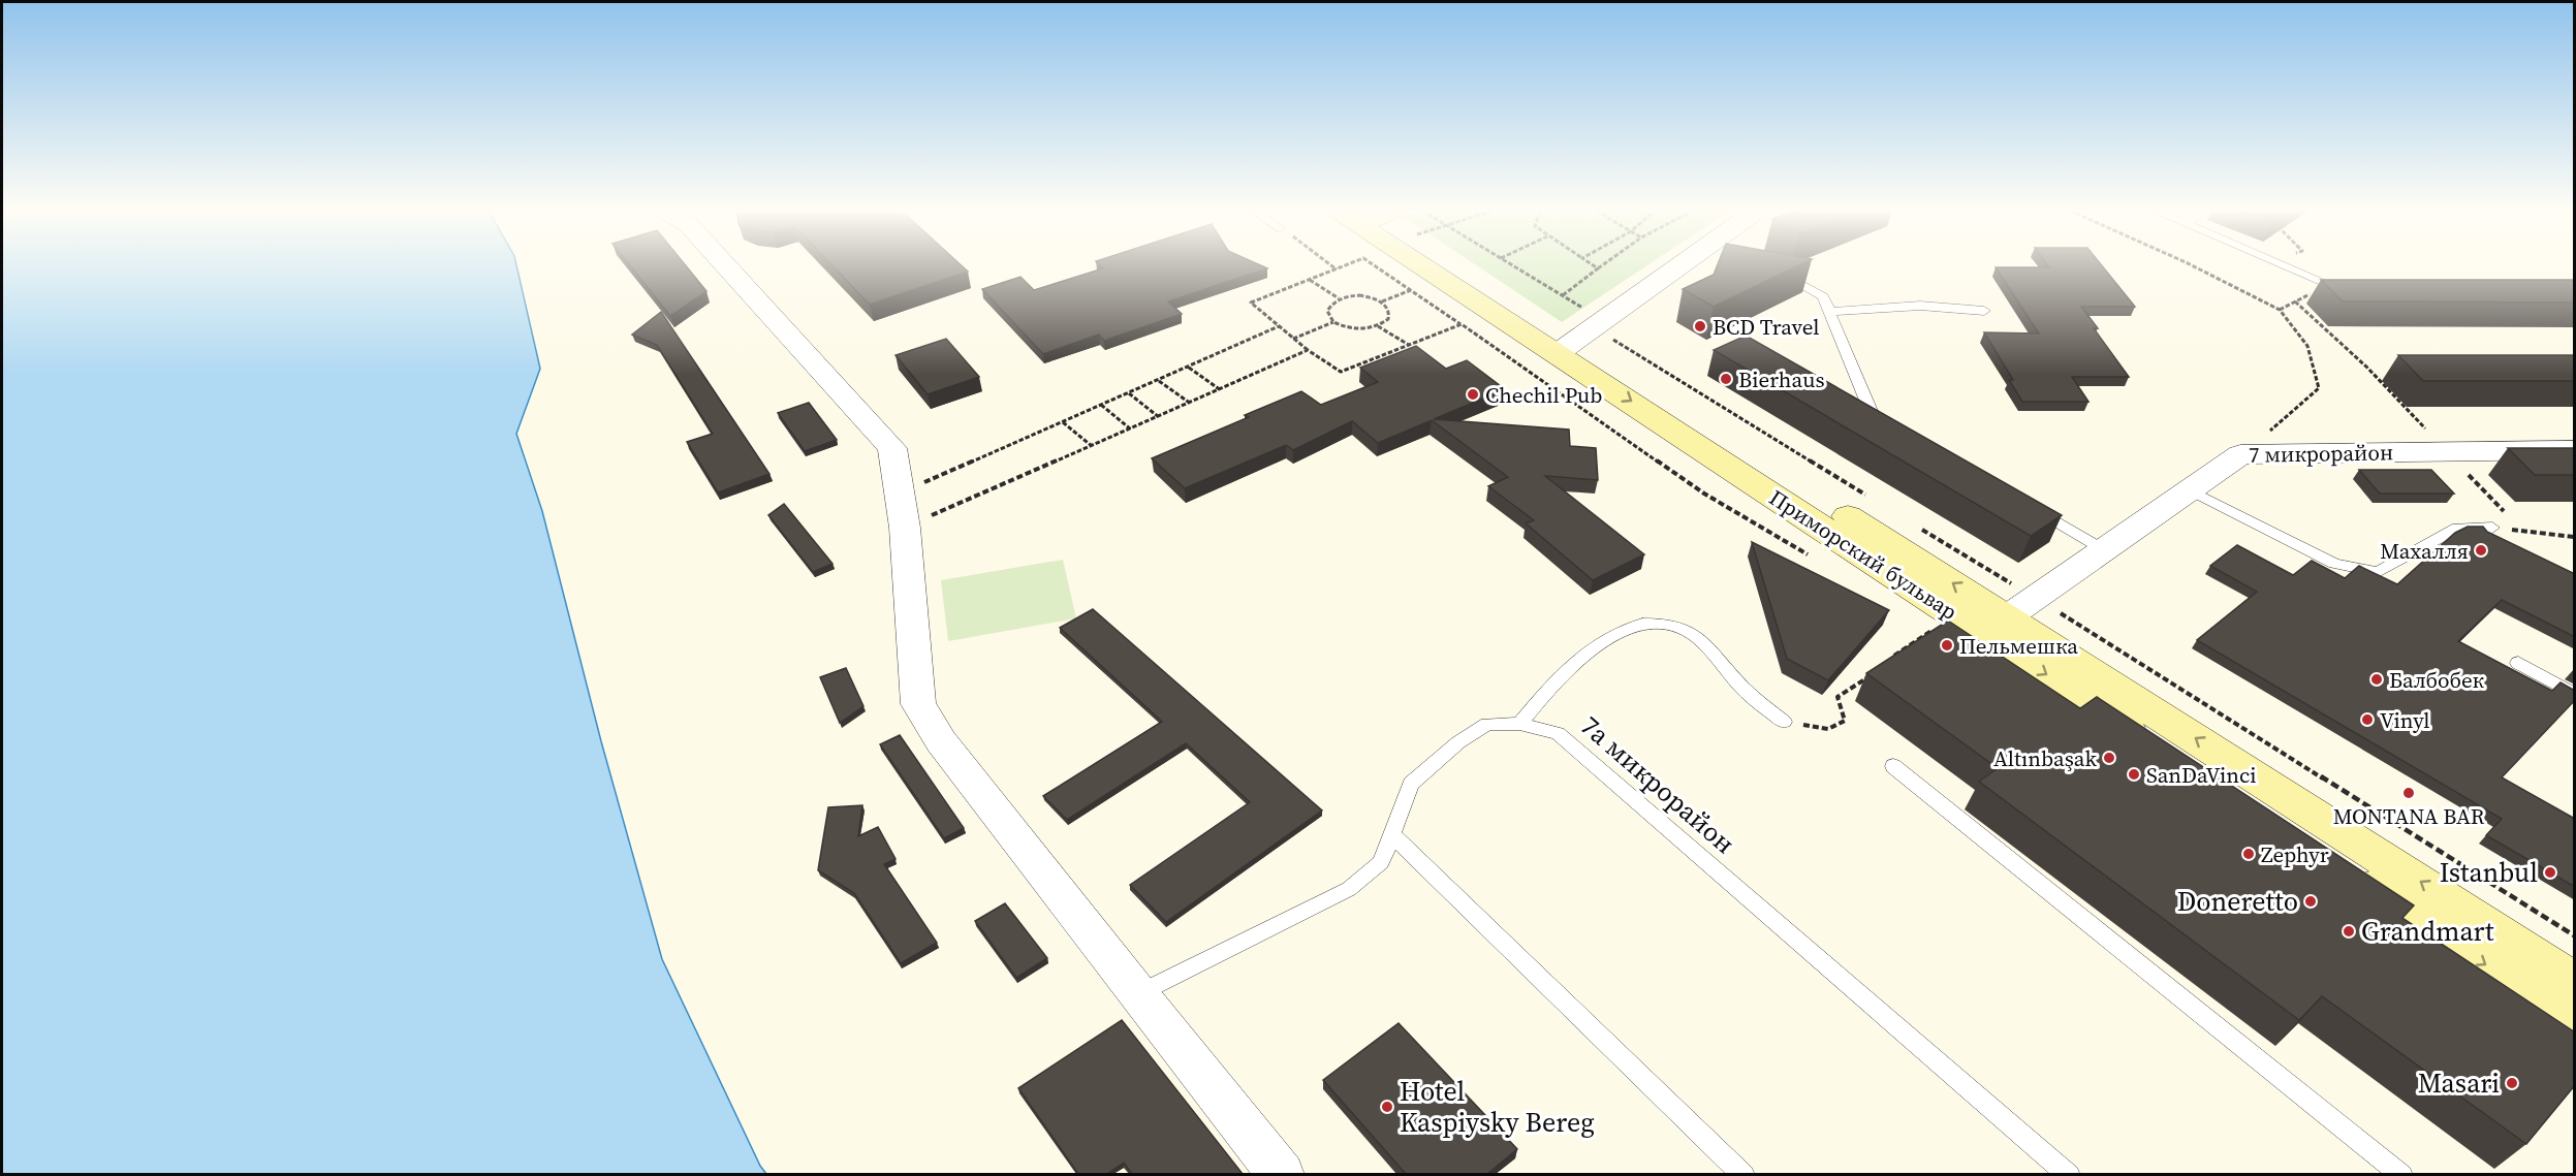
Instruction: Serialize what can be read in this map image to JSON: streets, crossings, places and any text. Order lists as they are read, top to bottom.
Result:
{
  "streets": {
    "street": ["7 микрорайон", "Приморский бульвар"],
    "lane": ["7а микрорайон"]
  },
  "crossings": [
    ["7 микрорайон", "Приморский бульвар"]
  ],
  "places": [
    "BCD Travel",
    "Bierhaus",
    "Chechil Pub",
    "Махалля",
    "Пельмешка",
    "Балбобек",
    "Vinyl",
    "Altınbaşak",
    "SanDaVinci",
    "MONTANA BAR",
    "Zephyr",
    "Istanbul",
    "Doneretto",
    "Grandmart",
    "Masari",
    "Hotel Kaspiysky Bereg"
  ]
}
